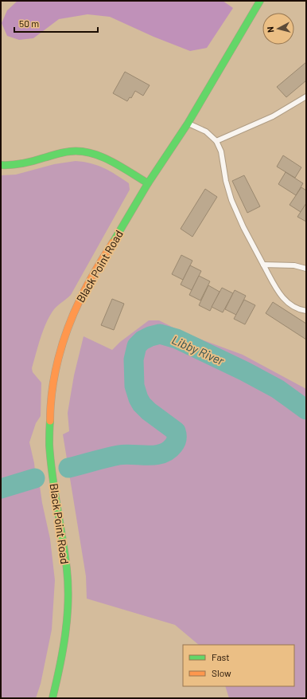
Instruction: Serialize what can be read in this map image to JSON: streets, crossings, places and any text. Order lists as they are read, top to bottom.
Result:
{
  "streets": {
    "main road": ["Black Point Road"]
  },
  "water": ["Libby River"],
  "legend": ["Fast", "Slow"],
  "scale_bar": "50 m",
  "north": "left"
}
